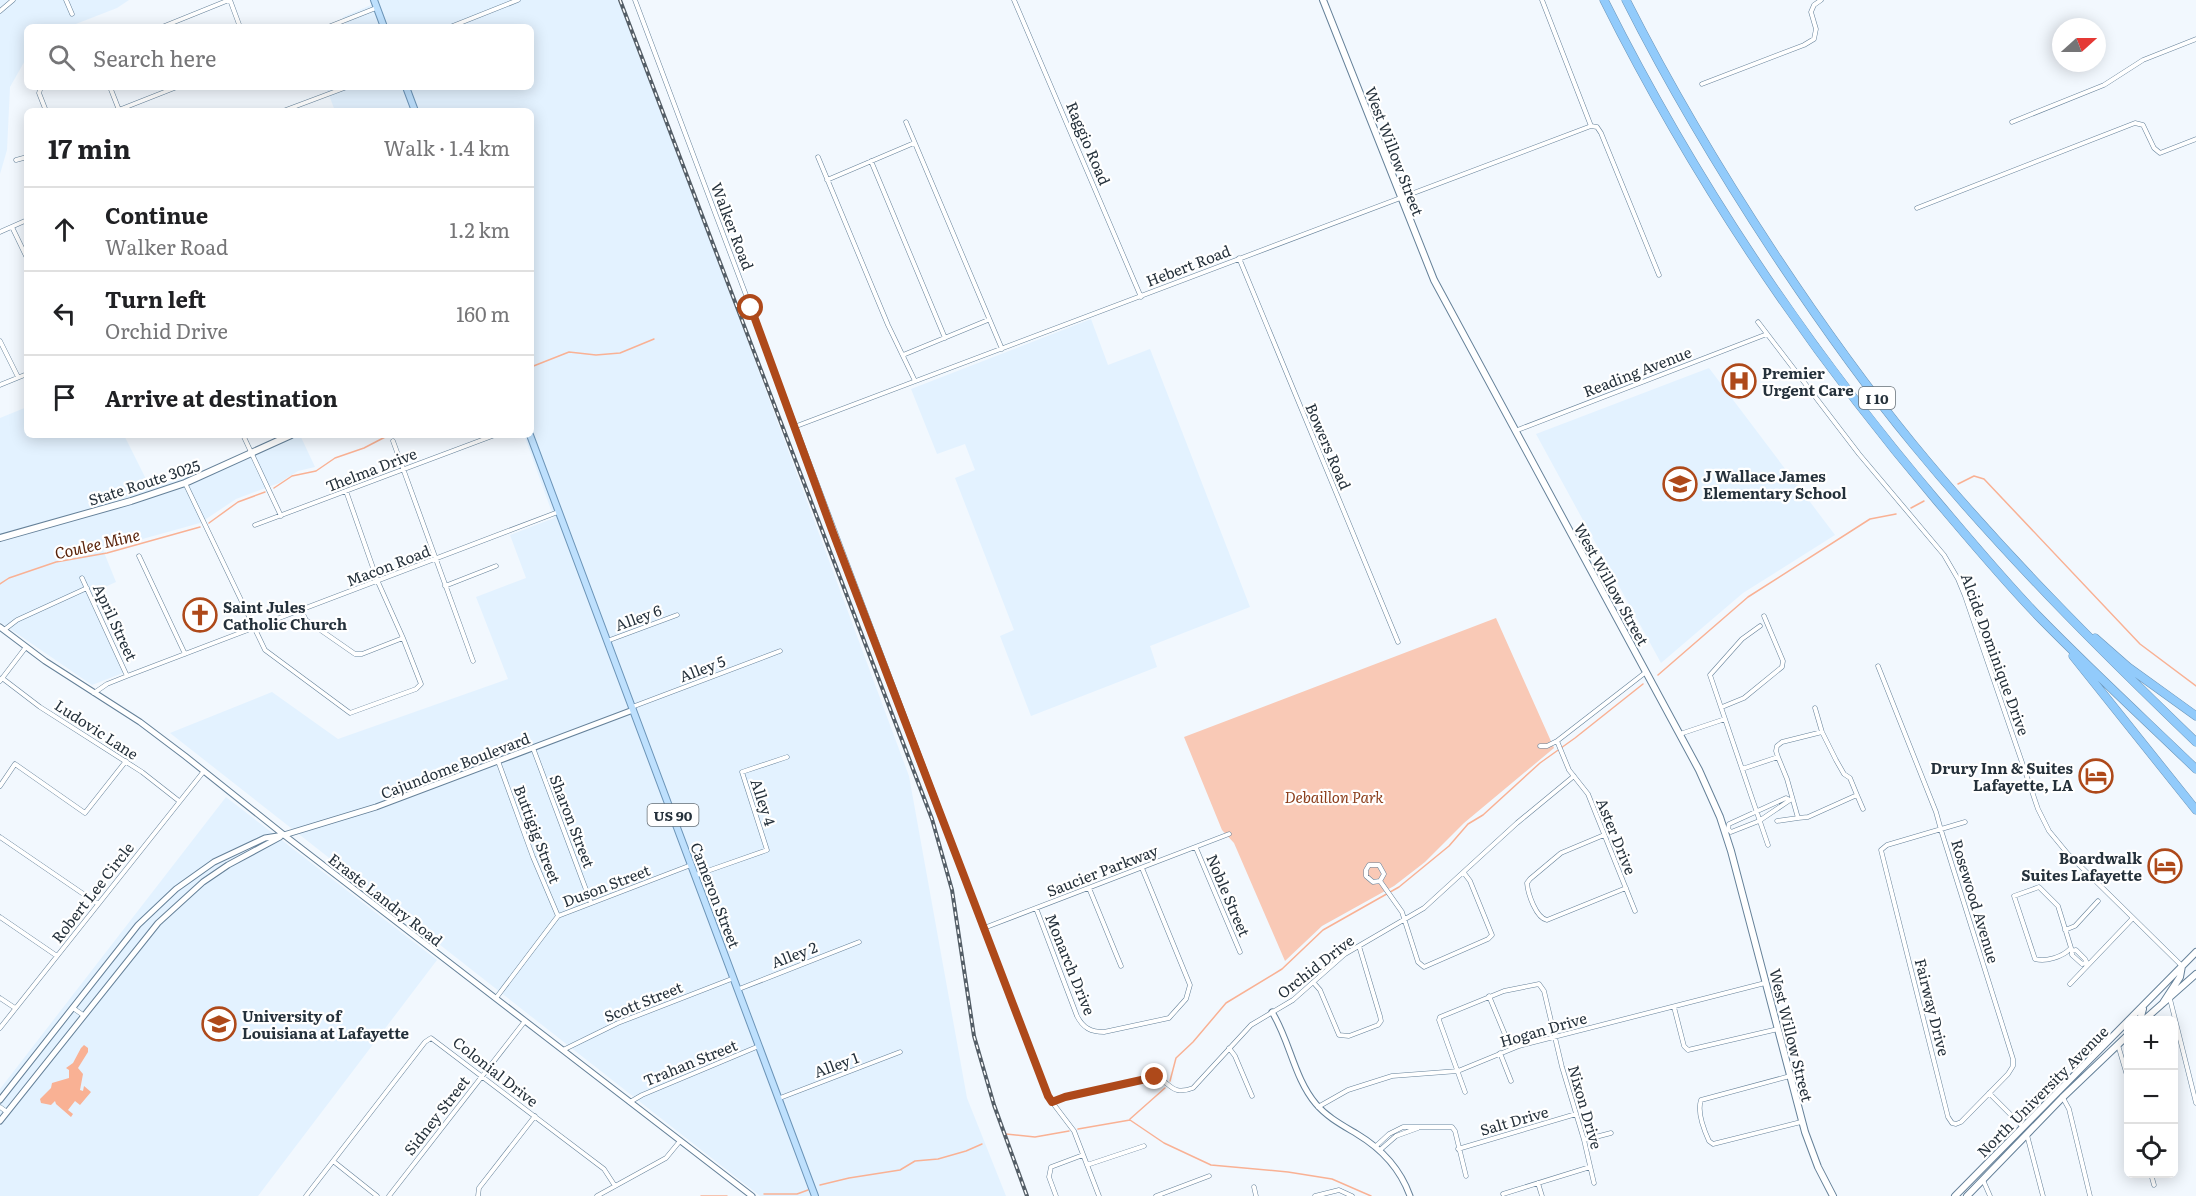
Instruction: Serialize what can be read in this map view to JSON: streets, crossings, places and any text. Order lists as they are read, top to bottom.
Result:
{
  "streets": {
    "highway": ["I 10"],
    "main road": [
      "West Willow Street",
      "State Route 3025",
      "US 90",
      "Cameron Street",
      "North University Avenue"
    ],
    "street": [
      "Raggio Road",
      "Walker Road",
      "Hebert Road",
      "Reading Avenue",
      "Bowers Road",
      "Thelma Drive",
      "Macon Road",
      "Alley 6",
      "April Street",
      "Alcide Dominique Drive",
      "Alley 5",
      "Ludovic Lane",
      "Cajundome Boulevard",
      "Alley 4",
      "Sharon Street",
      "Buttigig Street",
      "Aster Drive",
      "Saucier Parkway",
      "Duson Street",
      "Robert Lee Circle",
      "Noble Street",
      "Eraste Landry Road",
      "Rosewood Avenue",
      "Alley 2",
      "Monarch Drive",
      "Orchid Drive",
      "Scott Street",
      "Fairway Drive",
      "Hogan Drive",
      "Trahan Street",
      "Alley 1",
      "Colonial Drive",
      "Nixon Drive",
      "Sidney Street",
      "Salt Drive"
    ]
  },
  "crossings": [
    ["Raggio Road", "Hebert Road"],
    ["West Willow Street", "Hebert Road"],
    ["West Willow Street", "Reading Avenue"],
    ["West Willow Street", "Hogan Drive"],
    ["Walker Road", "Hebert Road"],
    ["Walker Road", "Saucier Parkway"],
    ["Walker Road", "Orchid Drive"],
    ["Hebert Road", "Bowers Road"],
    ["Reading Avenue", "Alcide Dominique Drive"],
    ["Macon Road", "April Street"],
    ["Macon Road", "Cameron Street"],
    ["Macon Road", "Eraste Landry Road"],
    ["Alley 6", "Cameron Street"],
    ["Alcide Dominique Drive", "North University Avenue"],
    ["Alley 5", "Cajundome Boulevard"],
    ["Alley 5", "Cameron Street"],
    ["Ludovic Lane", "Robert Lee Circle"],
    ["Cajundome Boulevard", "Sharon Street"],
    ["Cajundome Boulevard", "Buttigig Street"],
    ["Cajundome Boulevard", "Cameron Street"],
    ["Cajundome Boulevard", "Eraste Landry Road"],
    ["Alley 4", "Cameron Street"],
    ["Sharon Street", "Duson Street"],
    ["Buttigig Street", "Duson Street"],
    ["Aster Drive", "Orchid Drive"],
    ["Saucier Parkway", "Noble Street"],
    ["Saucier Parkway", "Monarch Drive"],
    ["Duson Street", "Cameron Street"],
    ["Duson Street", "Eraste Landry Road"],
    ["Robert Lee Circle", "Eraste Landry Road"],
    ["Cameron Street", "Alley 2"],
    ["Cameron Street", "Scott Street"],
    ["Cameron Street", "Trahan Street"],
    ["Cameron Street", "Alley 1"],
    ["Eraste Landry Road", "Scott Street"],
    ["Eraste Landry Road", "Trahan Street"],
    ["Eraste Landry Road", "Sidney Street"],
    ["Rosewood Avenue", "Fairway Drive"],
    ["Hogan Drive", "Nixon Drive"],
    ["Colonial Drive", "Sidney Street"],
    ["Nixon Drive", "Salt Drive"]
  ],
  "water": ["Coulee Mine"],
  "parks": ["Debaillon Park"],
  "places": {
    "hospital": ["Premier Urgent Care"],
    "school or university": ["J Wallace James Elementary School", "University of Louisiana at Lafayette"],
    "church": ["Saint Jules Catholic Church"],
    "hotel": ["Drury Inn & Suites Lafayette, LA", "Boardwalk Suites Lafayette"]
  },
  "north": "right",
  "page": {
    "search": "Search here",
    "heading": ["17 min", "Walk · 1.4 km"],
    "list": [
      ["Continue", "Walker Road", "1.2 km"],
      ["Turn left", "Orchid Drive", "160 m"],
      "Arrive at destination"
    ],
    "map_buttons": ["+", "−"]
  }
}
